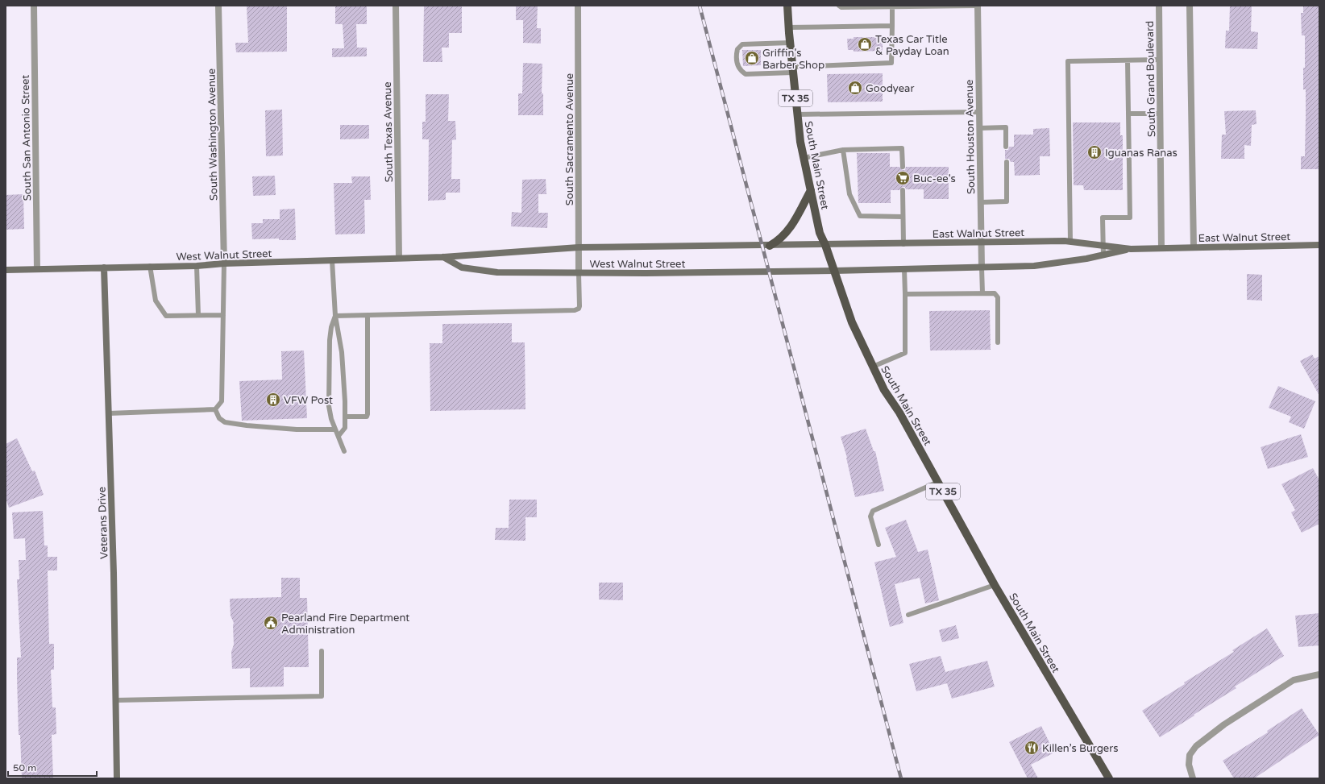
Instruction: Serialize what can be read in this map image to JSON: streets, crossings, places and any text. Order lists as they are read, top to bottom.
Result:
{
  "streets": {
    "main road": ["TX 35", "South Main Street"],
    "street": [
      "South Grand Boulevard",
      "South Texas Avenue",
      "South Washington Avenue",
      "South Houston Avenue",
      "South San Antonio Street",
      "South Sacramento Avenue",
      "East Walnut Street",
      "West Walnut Street",
      "Veterans Drive"
    ]
  },
  "crossings": [
    ["South Grand Boulevard", "East Walnut Street"],
    ["South Texas Avenue", "West Walnut Street"],
    ["South Washington Avenue", "West Walnut Street"],
    ["South Houston Avenue", "East Walnut Street"],
    ["South San Antonio Street", "West Walnut Street"],
    ["South Sacramento Avenue", "West Walnut Street"],
    ["South Main Street", "East Walnut Street"],
    ["South Main Street", "West Walnut Street"],
    ["East Walnut Street", "West Walnut Street"],
    ["West Walnut Street", "Veterans Drive"]
  ],
  "places": {
    "shop": ["Texas Car Title & Payday Loan", "Griffin's Barber Shop", "Goodyear"],
    "building": ["Iguanas Ranas", "VFW Post"],
    "supermarket": ["Buc-ee's"],
    "public building": ["Pearland Fire Department Administration"],
    "restaurant": ["Killen’s Burgers"]
  },
  "scale_bar": "50 m"
}
